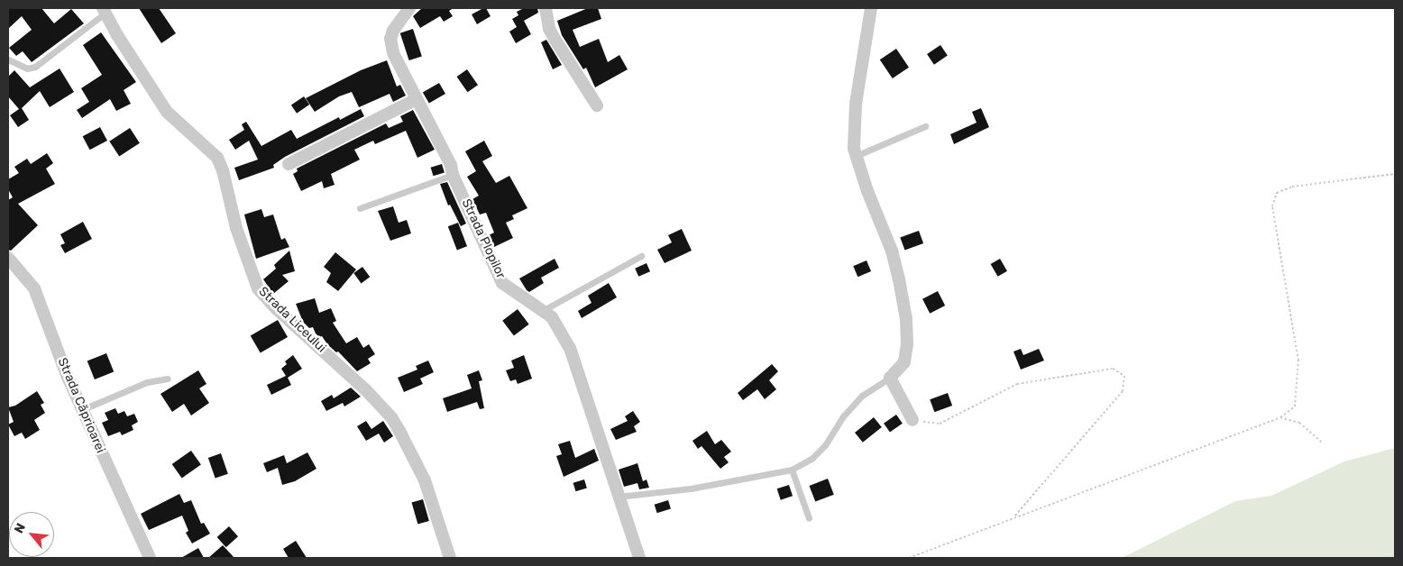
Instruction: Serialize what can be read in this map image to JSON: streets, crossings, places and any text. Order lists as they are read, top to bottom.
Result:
{
  "streets": {
    "street": ["Strada Plopilor", "Strada Liceului", "Strada Căprioarei"]
  },
  "north": "top left"
}
